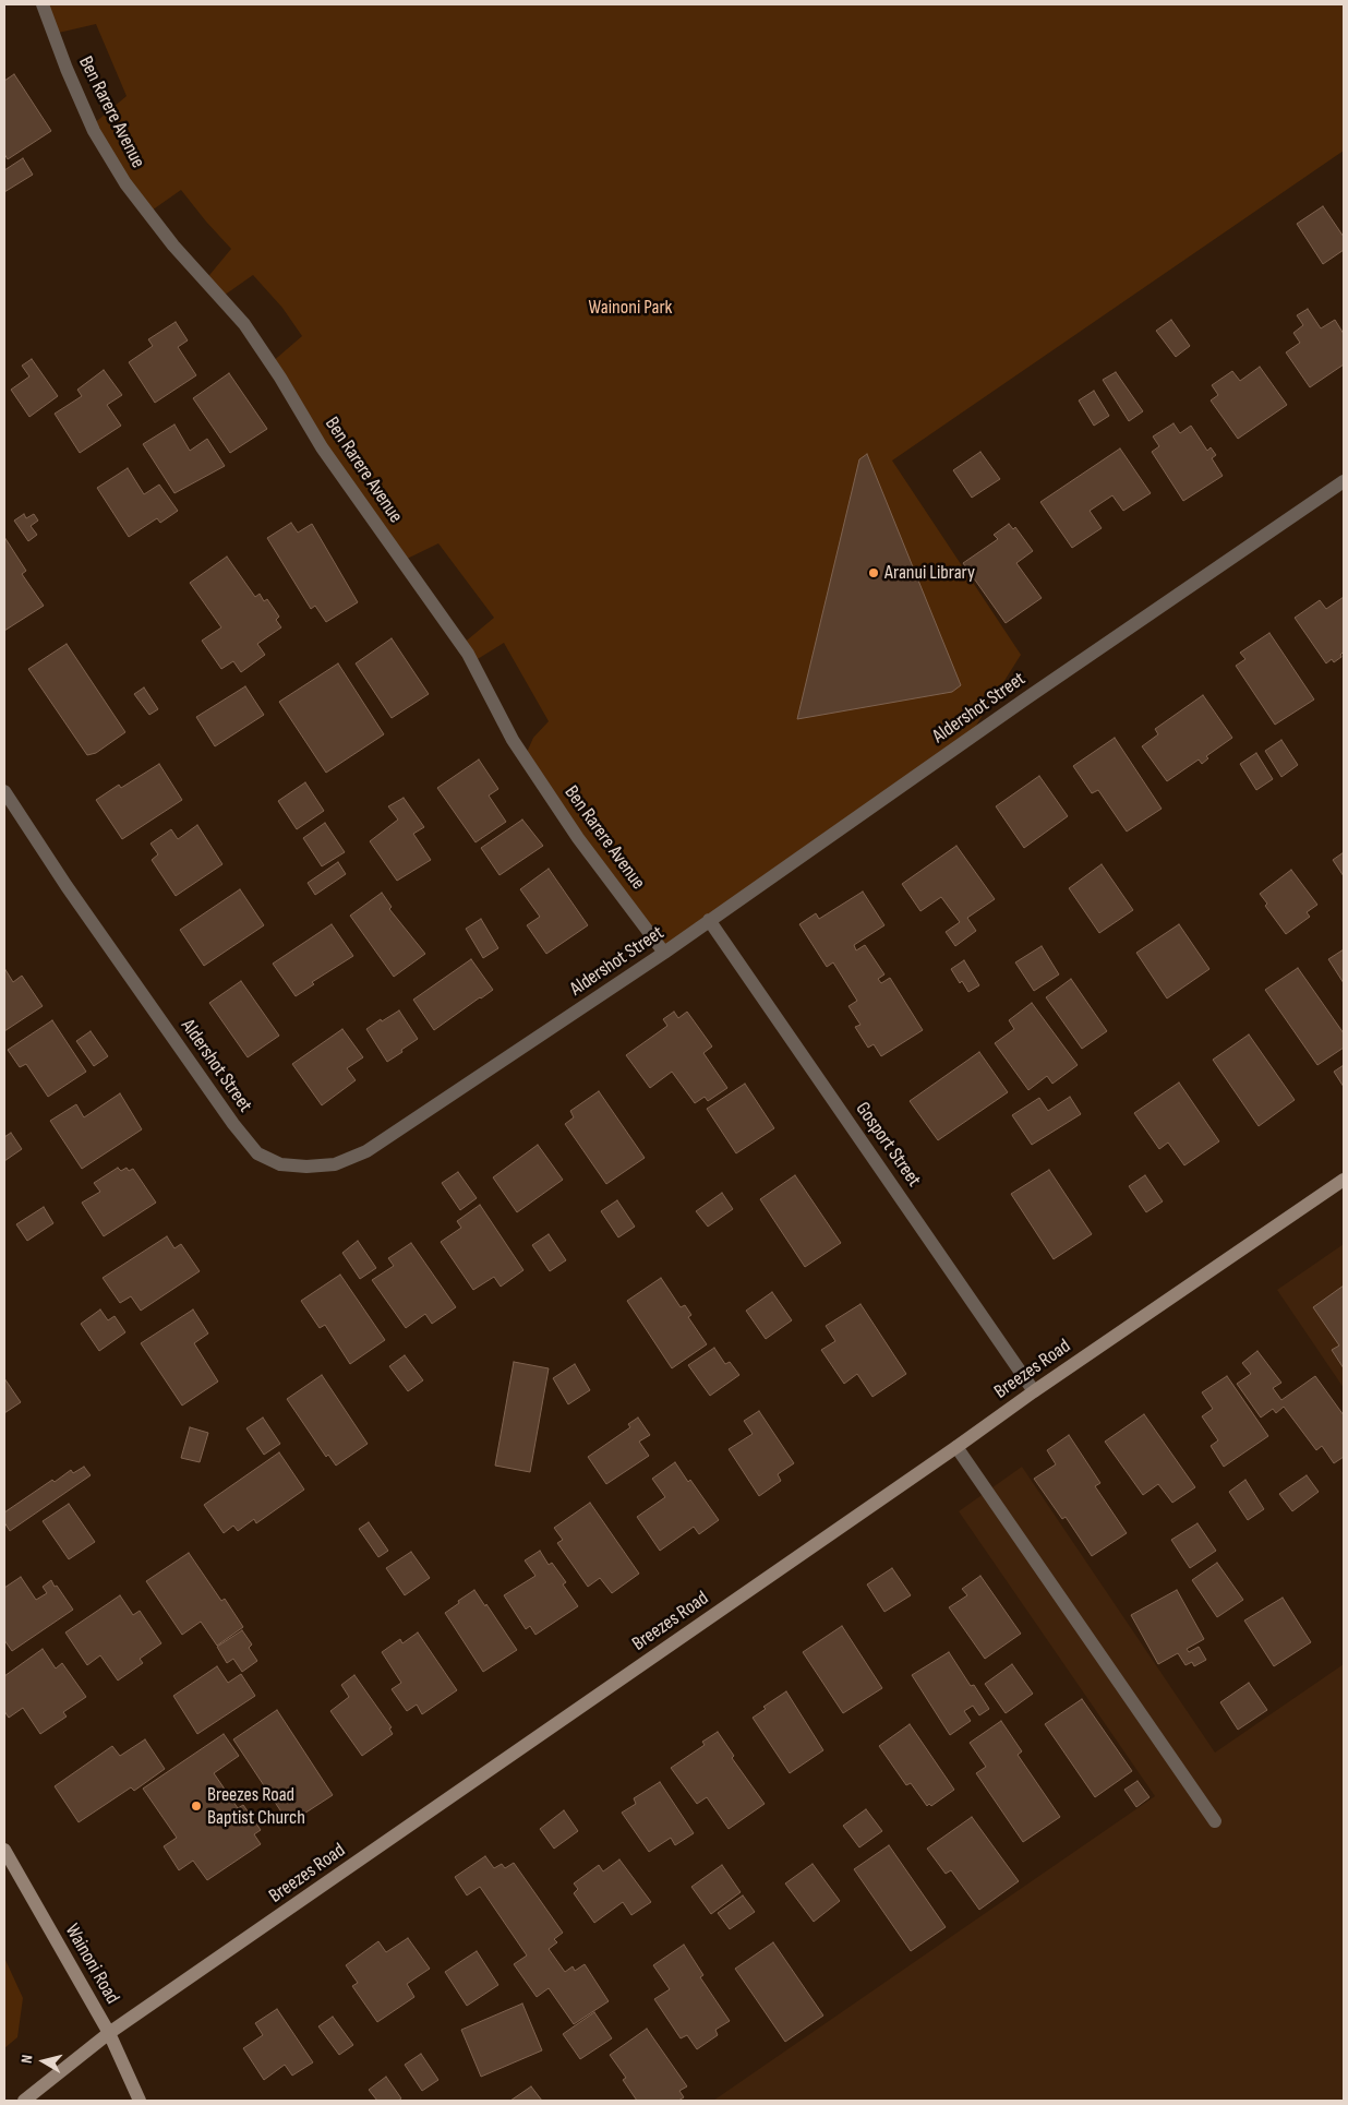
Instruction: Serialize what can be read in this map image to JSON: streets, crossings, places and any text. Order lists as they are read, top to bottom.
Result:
{
  "streets": {
    "street": [
      "Ben Rarere Avenue",
      "Aldershot Street",
      "Gosport Street",
      "Breezes Road",
      "Wainoni Road"
    ]
  },
  "crossings": [
    ["Ben Rarere Avenue", "Aldershot Street"],
    ["Aldershot Street", "Gosport Street"],
    ["Gosport Street", "Breezes Road"],
    ["Breezes Road", "Wainoni Road"]
  ],
  "parks": ["Wainoni Park"],
  "places": ["Aranui Library", "Breezes Road Baptist Church"],
  "north": "left"
}
